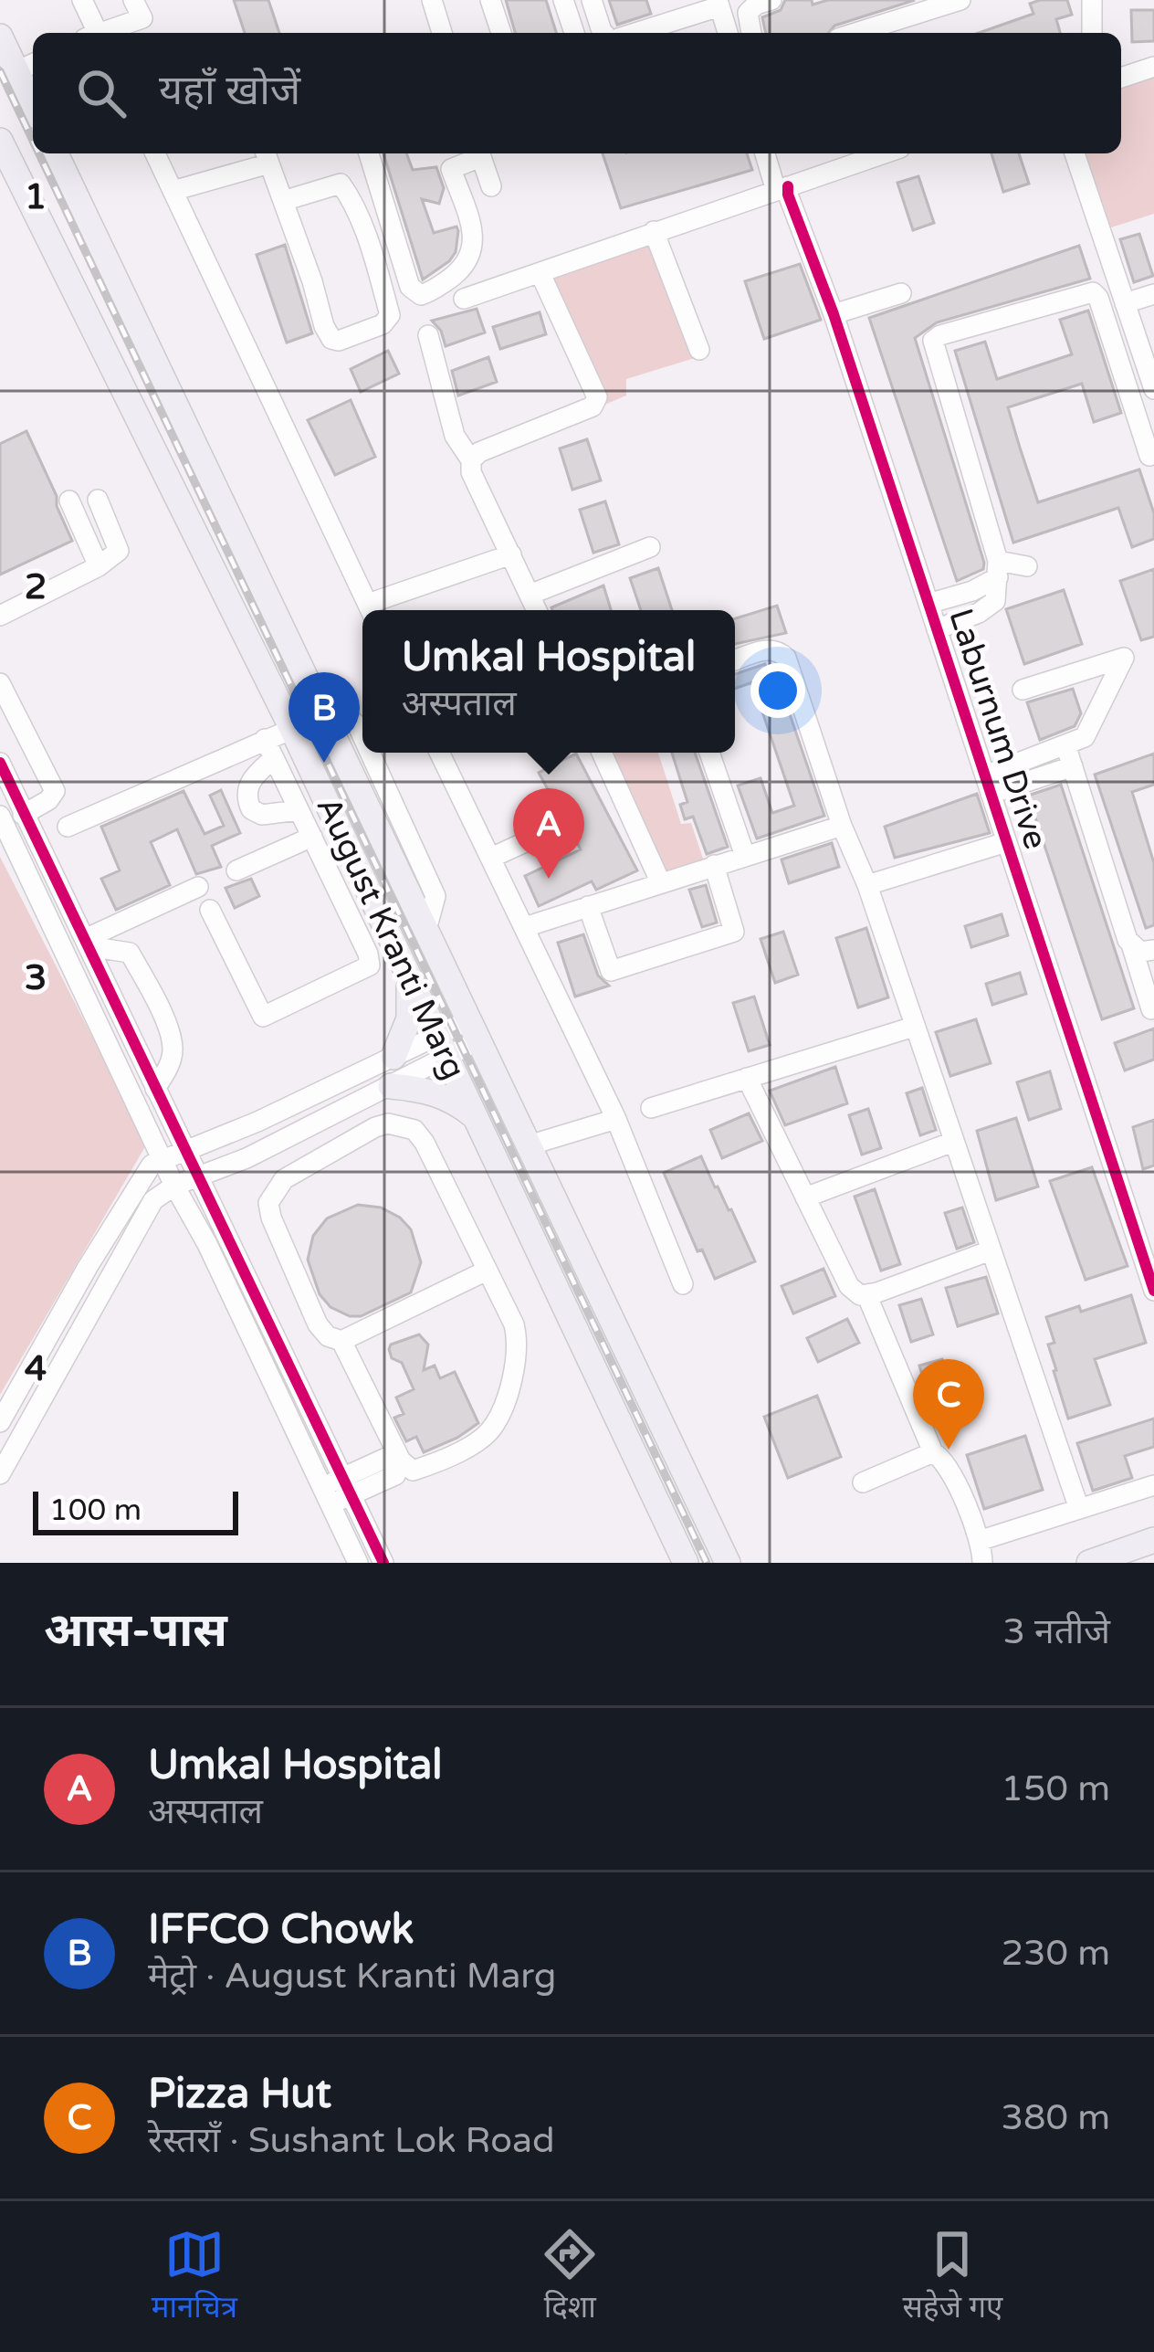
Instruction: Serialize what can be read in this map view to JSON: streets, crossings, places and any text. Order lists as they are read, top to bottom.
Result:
{
  "streets": {
    "main road": ["August Kranti Marg"],
    "street": ["Laburnum Drive"]
  },
  "scale_bar": "100 m",
  "page": {
    "search": "यहाँ खोजें",
    "popup": ["Umkal Hospital", "अस्पताल"],
    "pins": ["B", "A", "C"],
    "scale": "100 m",
    "heading": ["आस-पास", "3 नतीजे"],
    "list": [
      {
        "mark": "A",
        "name": "Umkal Hospital",
        "note": "अस्पताल",
        "value": "150 m"
      },
      {
        "mark": "B",
        "name": "IFFCO Chowk",
        "note": "मेट्रो · August Kranti Marg",
        "value": "230 m"
      },
      {
        "mark": "C",
        "name": "Pizza Hut",
        "note": "रेस्तराँ · Sushant Lok Road",
        "value": "380 m"
      }
    ],
    "nav": ["मानचित्र", "दिशा", "सहेजे गए"]
  },
  "grid": {
    "rows": [
      "1",
      "2",
      "3",
      "4"
    ]
  }
}
